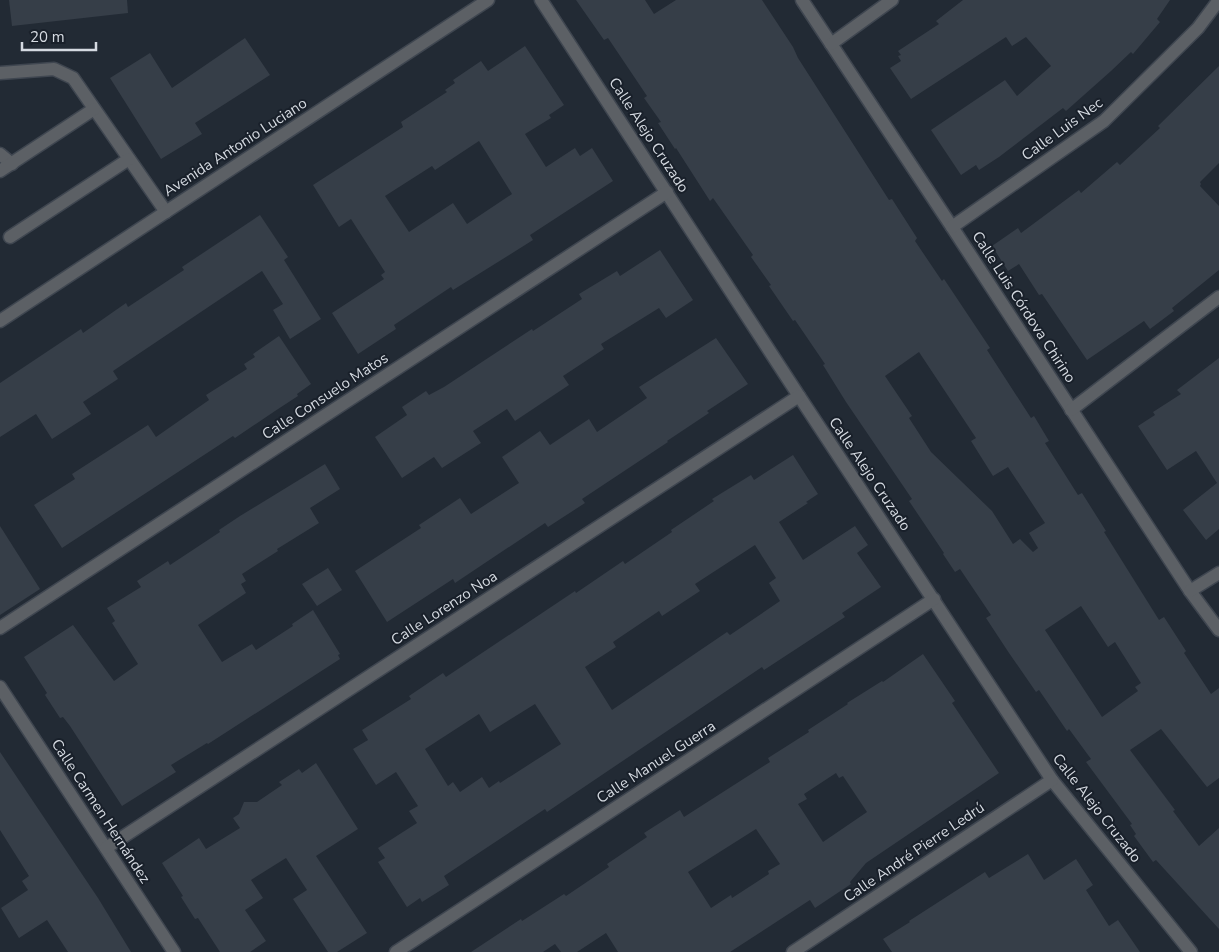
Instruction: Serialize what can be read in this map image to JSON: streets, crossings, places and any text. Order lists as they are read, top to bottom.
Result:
{
  "streets": {
    "street": [
      "Calle Luis Nec",
      "Calle Alejo Cruzado",
      "Avenida Antonio Luciano",
      "Calle Luis Córdova Chirino",
      "Calle Consuelo Matos",
      "Calle Lorenzo Noa",
      "Calle Manuel Guerra",
      "Calle Carmen Hernández",
      "Calle André Pierre Ledrú"
    ]
  },
  "crossings": [
    ["Calle Luis Nec", "Calle Luis Córdova Chirino"],
    ["Calle Alejo Cruzado", "Calle Consuelo Matos"],
    ["Calle Alejo Cruzado", "Calle Lorenzo Noa"],
    ["Calle Alejo Cruzado", "Calle Manuel Guerra"],
    ["Calle Alejo Cruzado", "Calle André Pierre Ledrú"],
    ["Calle Lorenzo Noa", "Calle Carmen Hernández"]
  ],
  "scale_bar": "20 m"
}
